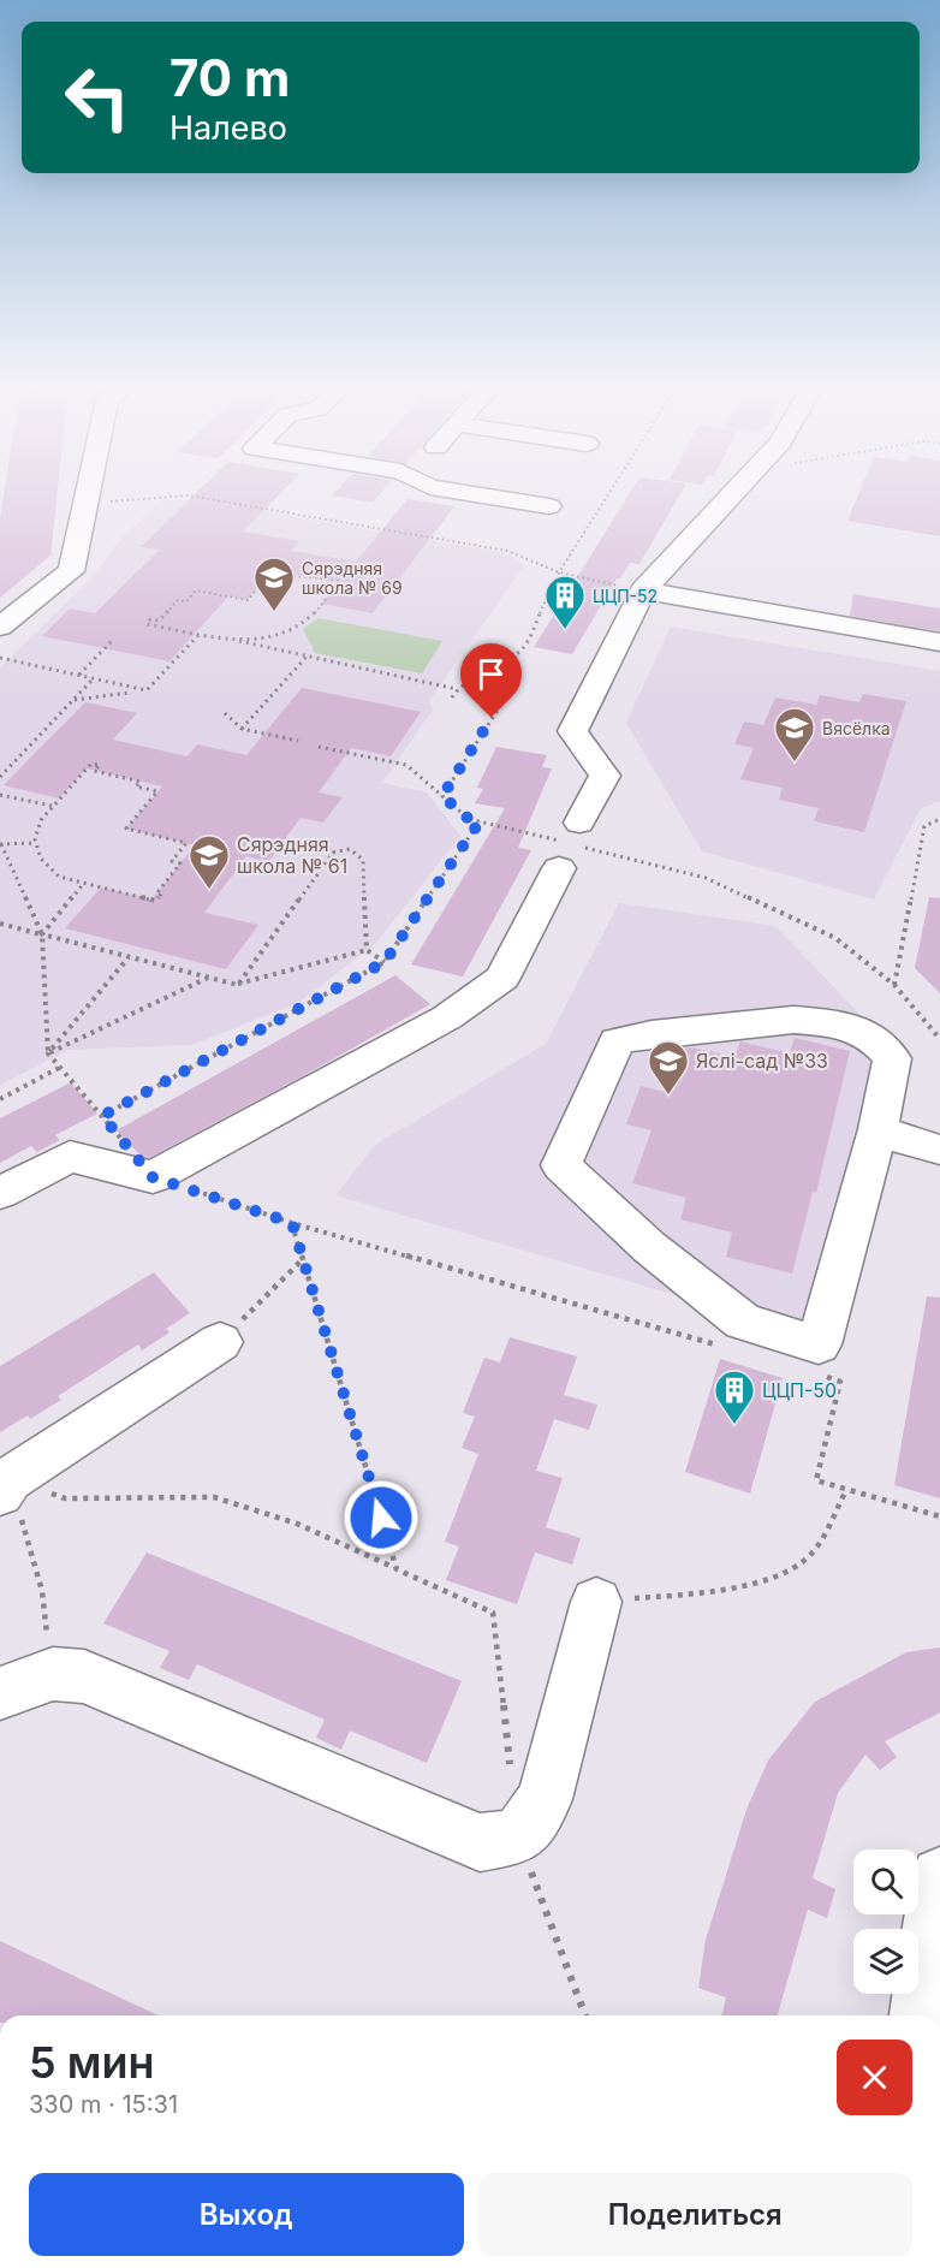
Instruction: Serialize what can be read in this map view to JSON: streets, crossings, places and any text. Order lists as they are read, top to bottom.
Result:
{
  "places": {
    "school or university": [
      "Сярэдняя школа № 69",
      "Вясёлка",
      "Сярэдняя школа № 61",
      "Яслі-сад №33"
    ],
    "building": ["ЦЦП-52", "ЦЦП-50"]
  },
  "page": {
    "turn": ["70 m", "Налево"],
    "heading": ["5 мин", "330 m · 15:31"],
    "buttons": ["Выход", "Поделиться"]
  }
}
